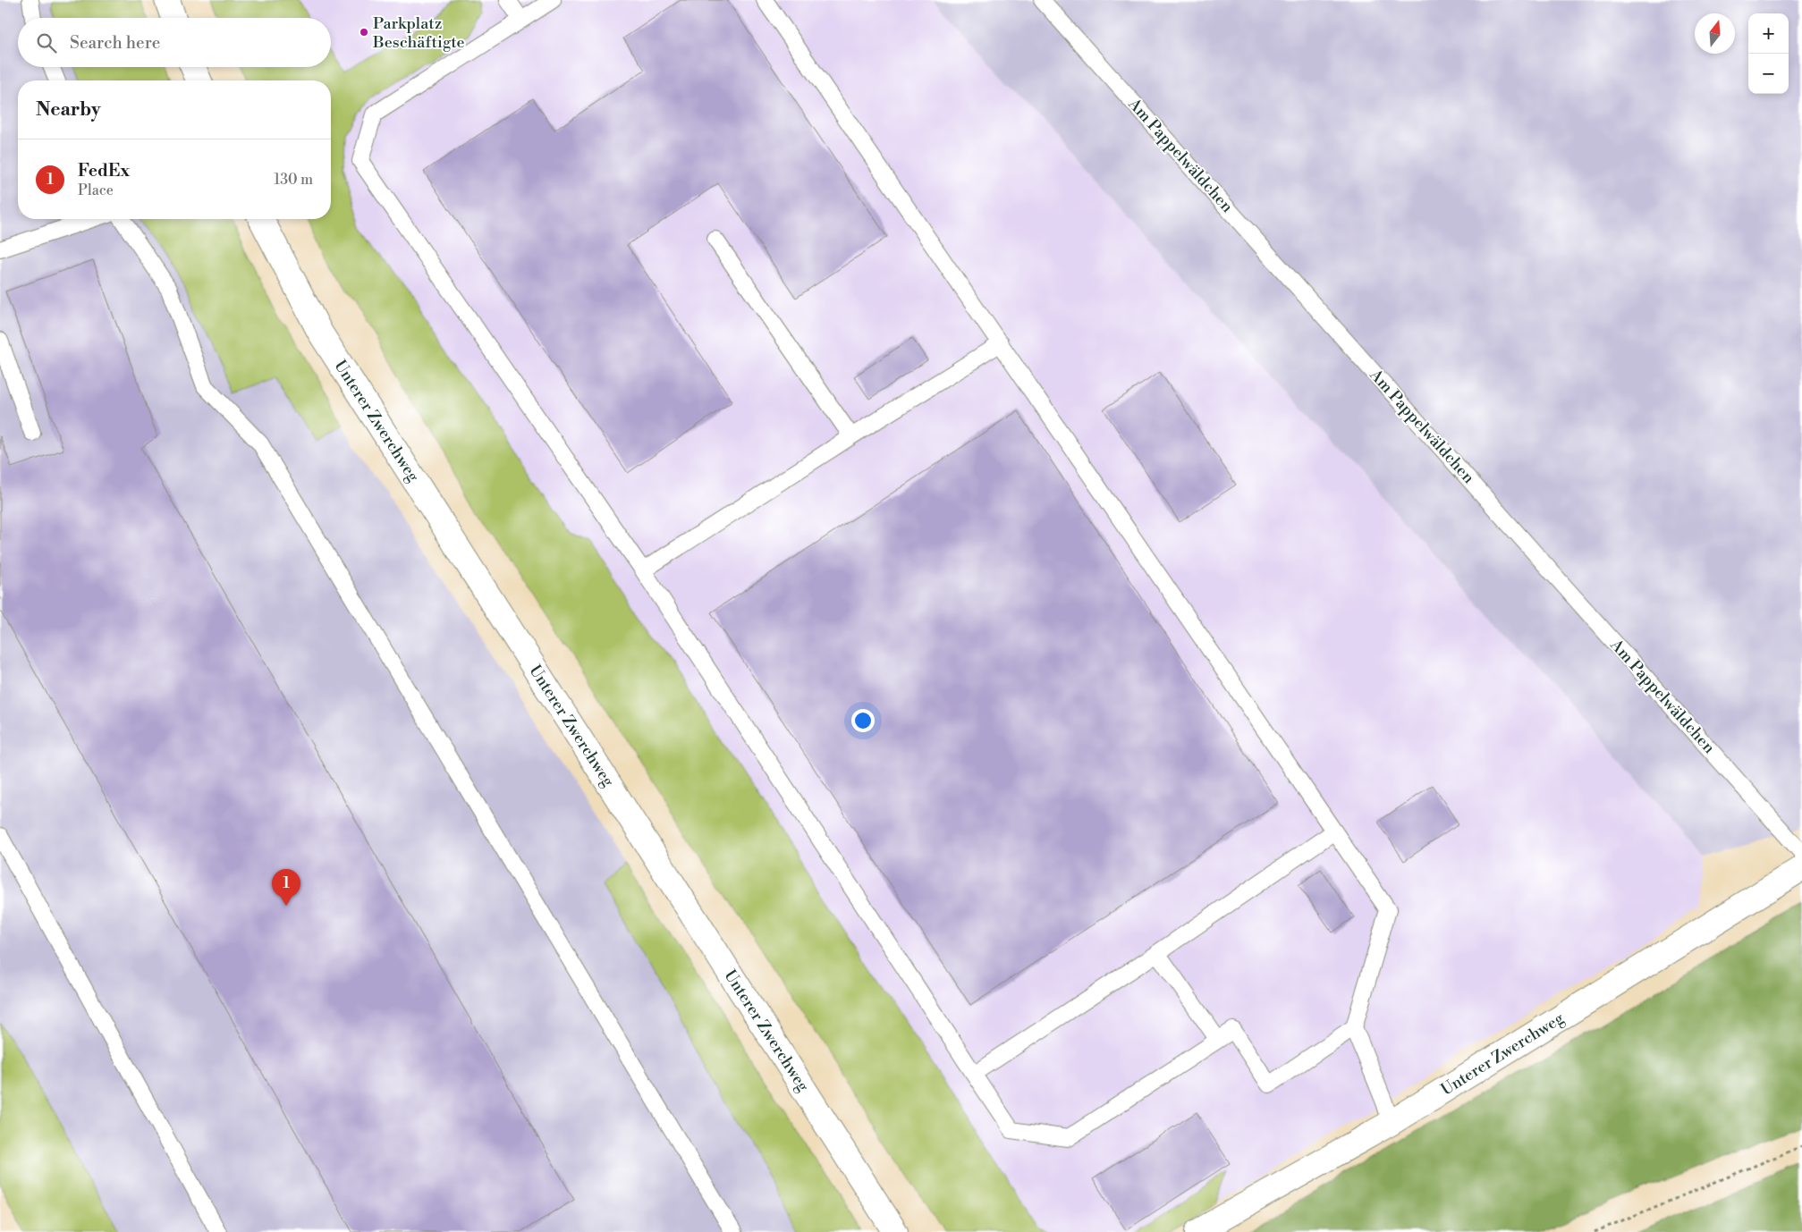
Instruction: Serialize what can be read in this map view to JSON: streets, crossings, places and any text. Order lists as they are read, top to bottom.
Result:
{
  "streets": {
    "street": ["Unterer Zwerchweg"],
    "lane": ["Am Pappelwäldchen"]
  },
  "places": ["Parkplatz Beschäftigte"],
  "north": "top",
  "page": {
    "map_buttons": ["+", "−"],
    "search": "Search here",
    "heading": "Nearby",
    "list": [
      {
        "mark": "1",
        "name": "FedEx",
        "note": "Place",
        "value": "130 m"
      }
    ],
    "pins": "1"
  }
}
